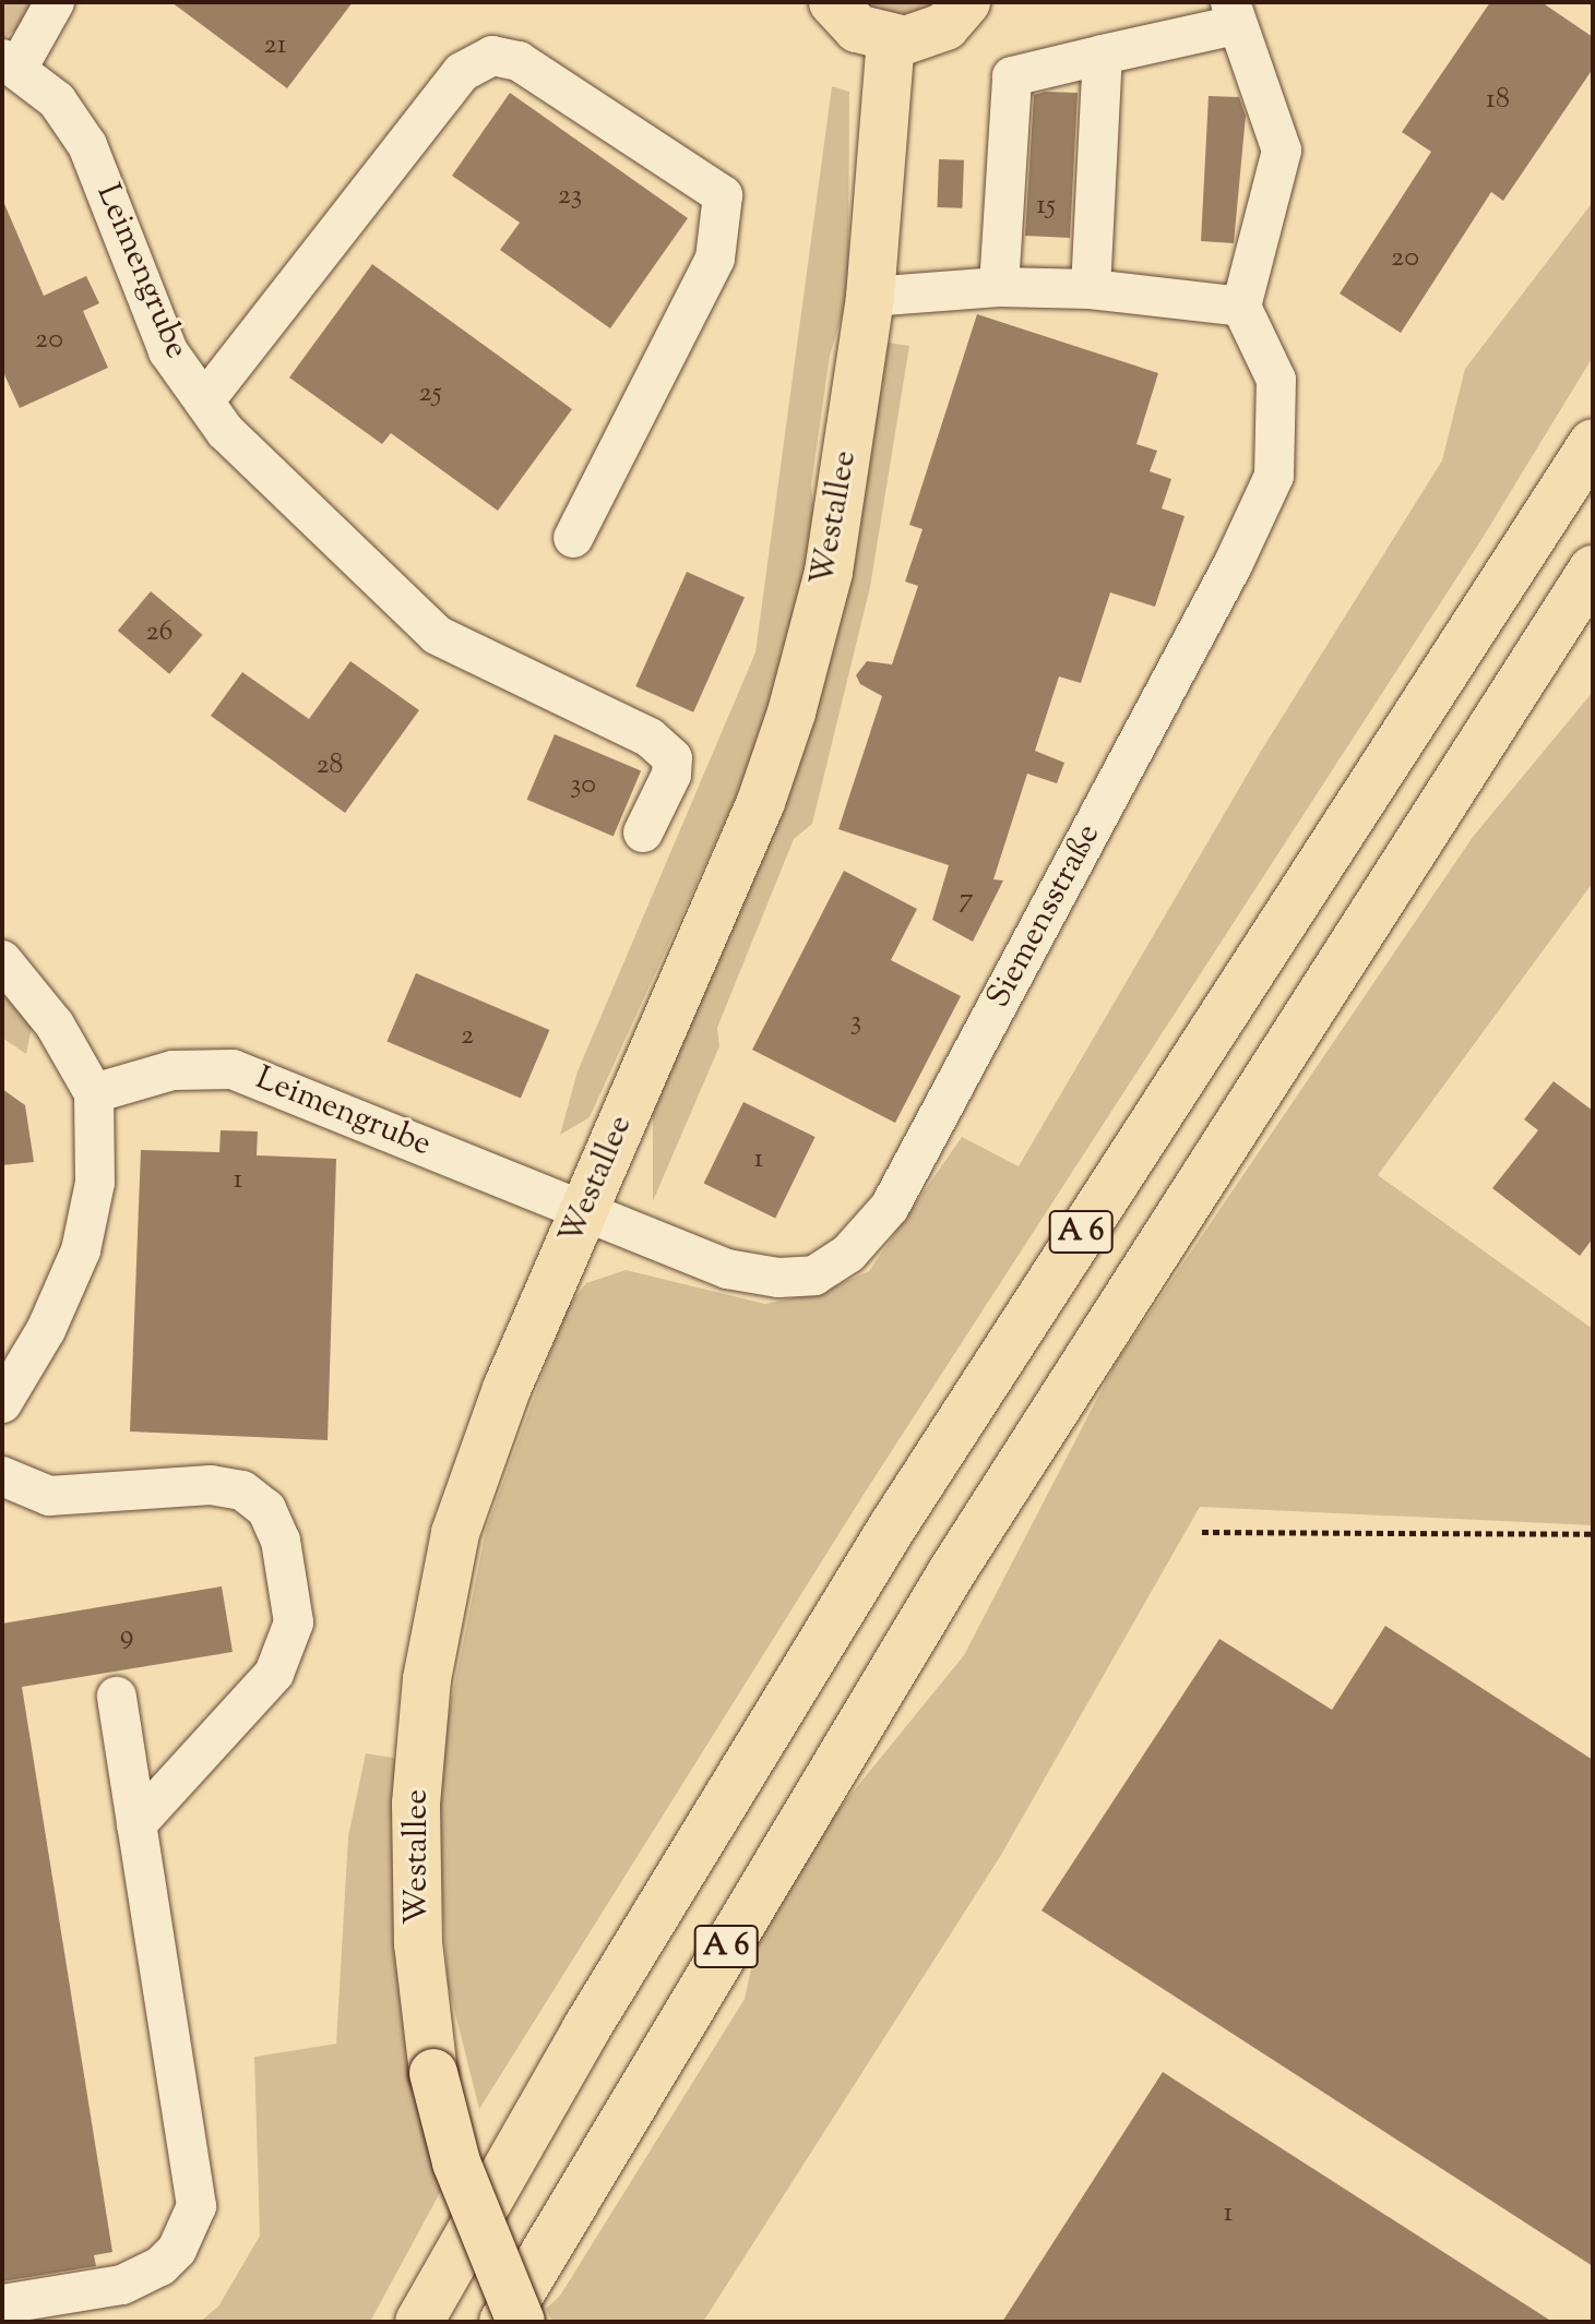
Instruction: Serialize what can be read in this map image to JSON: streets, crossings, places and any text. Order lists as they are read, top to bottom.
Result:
{
  "streets": {
    "main road": ["Westallee", "A 6"],
    "street": ["Leimengrube", "Siemensstraße"]
  },
  "crossings": [
    ["Leimengrube", "Westallee"],
    ["Leimengrube", "Siemensstraße"],
    ["Westallee", "Siemensstraße"]
  ],
  "house_numbers": [
    "21",
    "18",
    "23",
    "15",
    "20",
    "20",
    "25",
    "26",
    "28",
    "30",
    "7",
    "3",
    "2",
    "1",
    "1",
    "9",
    "1"
  ]
}
